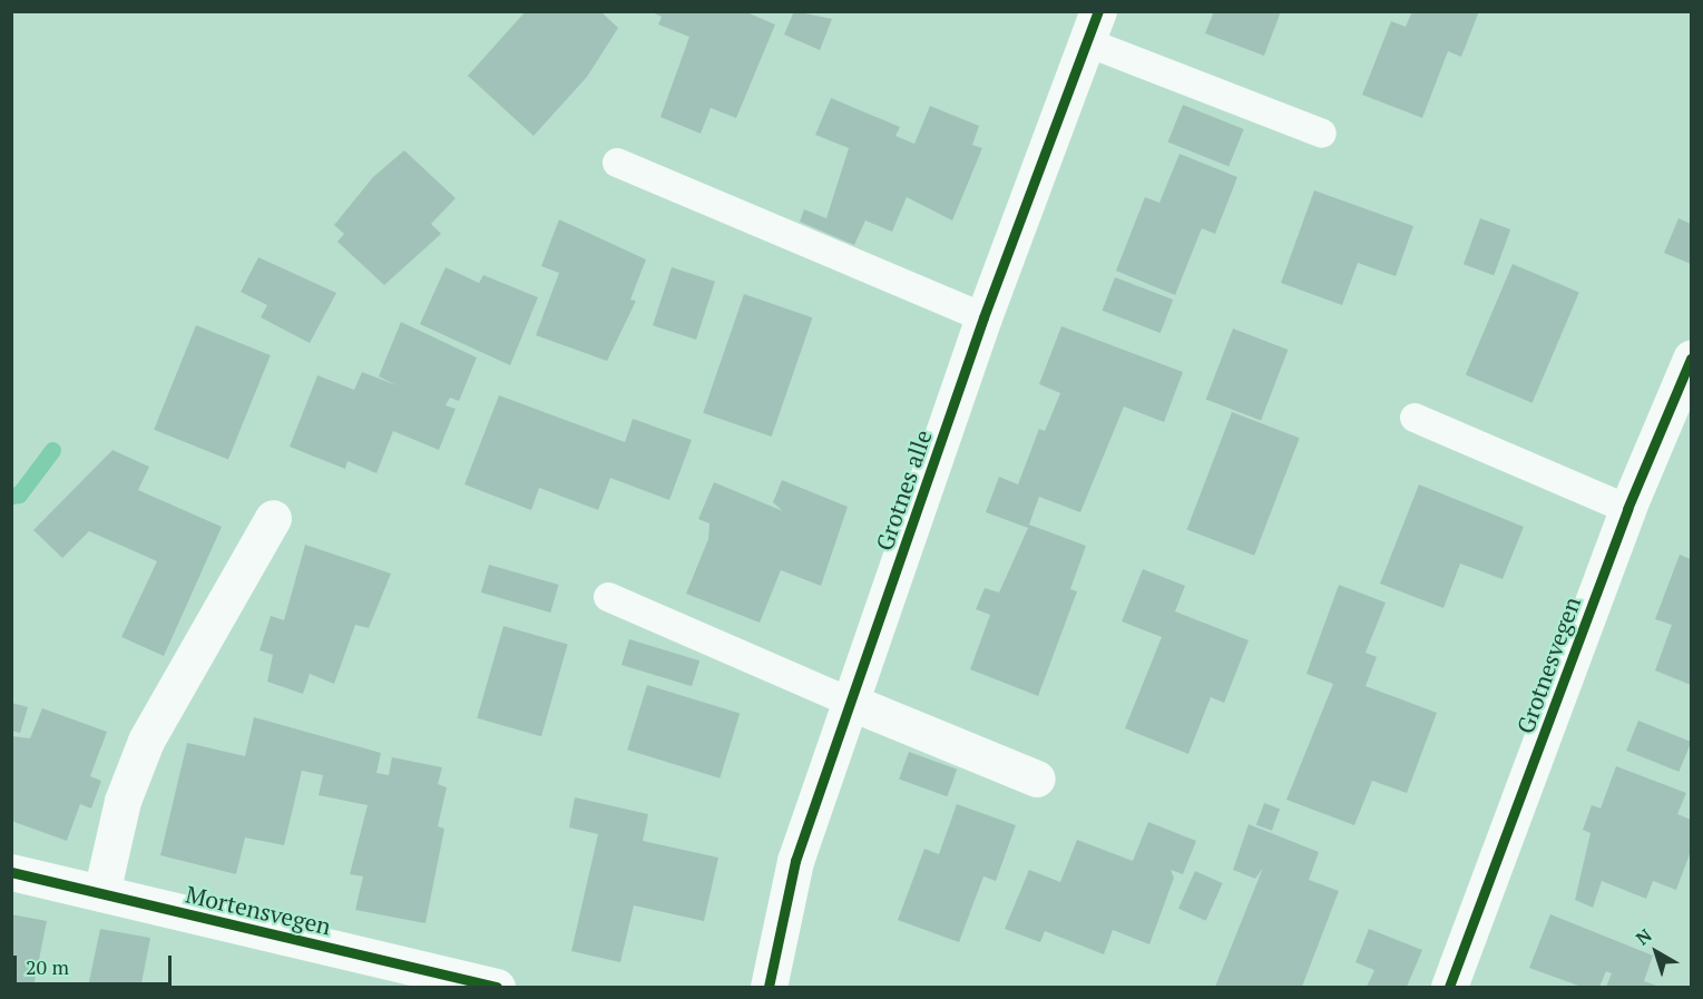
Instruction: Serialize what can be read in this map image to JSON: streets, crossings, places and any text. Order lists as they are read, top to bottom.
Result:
{
  "streets": {
    "street": ["Grotnes alle", "Grotnesvegen", "Mortensvegen"]
  },
  "scale_bar": "20 m",
  "north": "top left"
}
